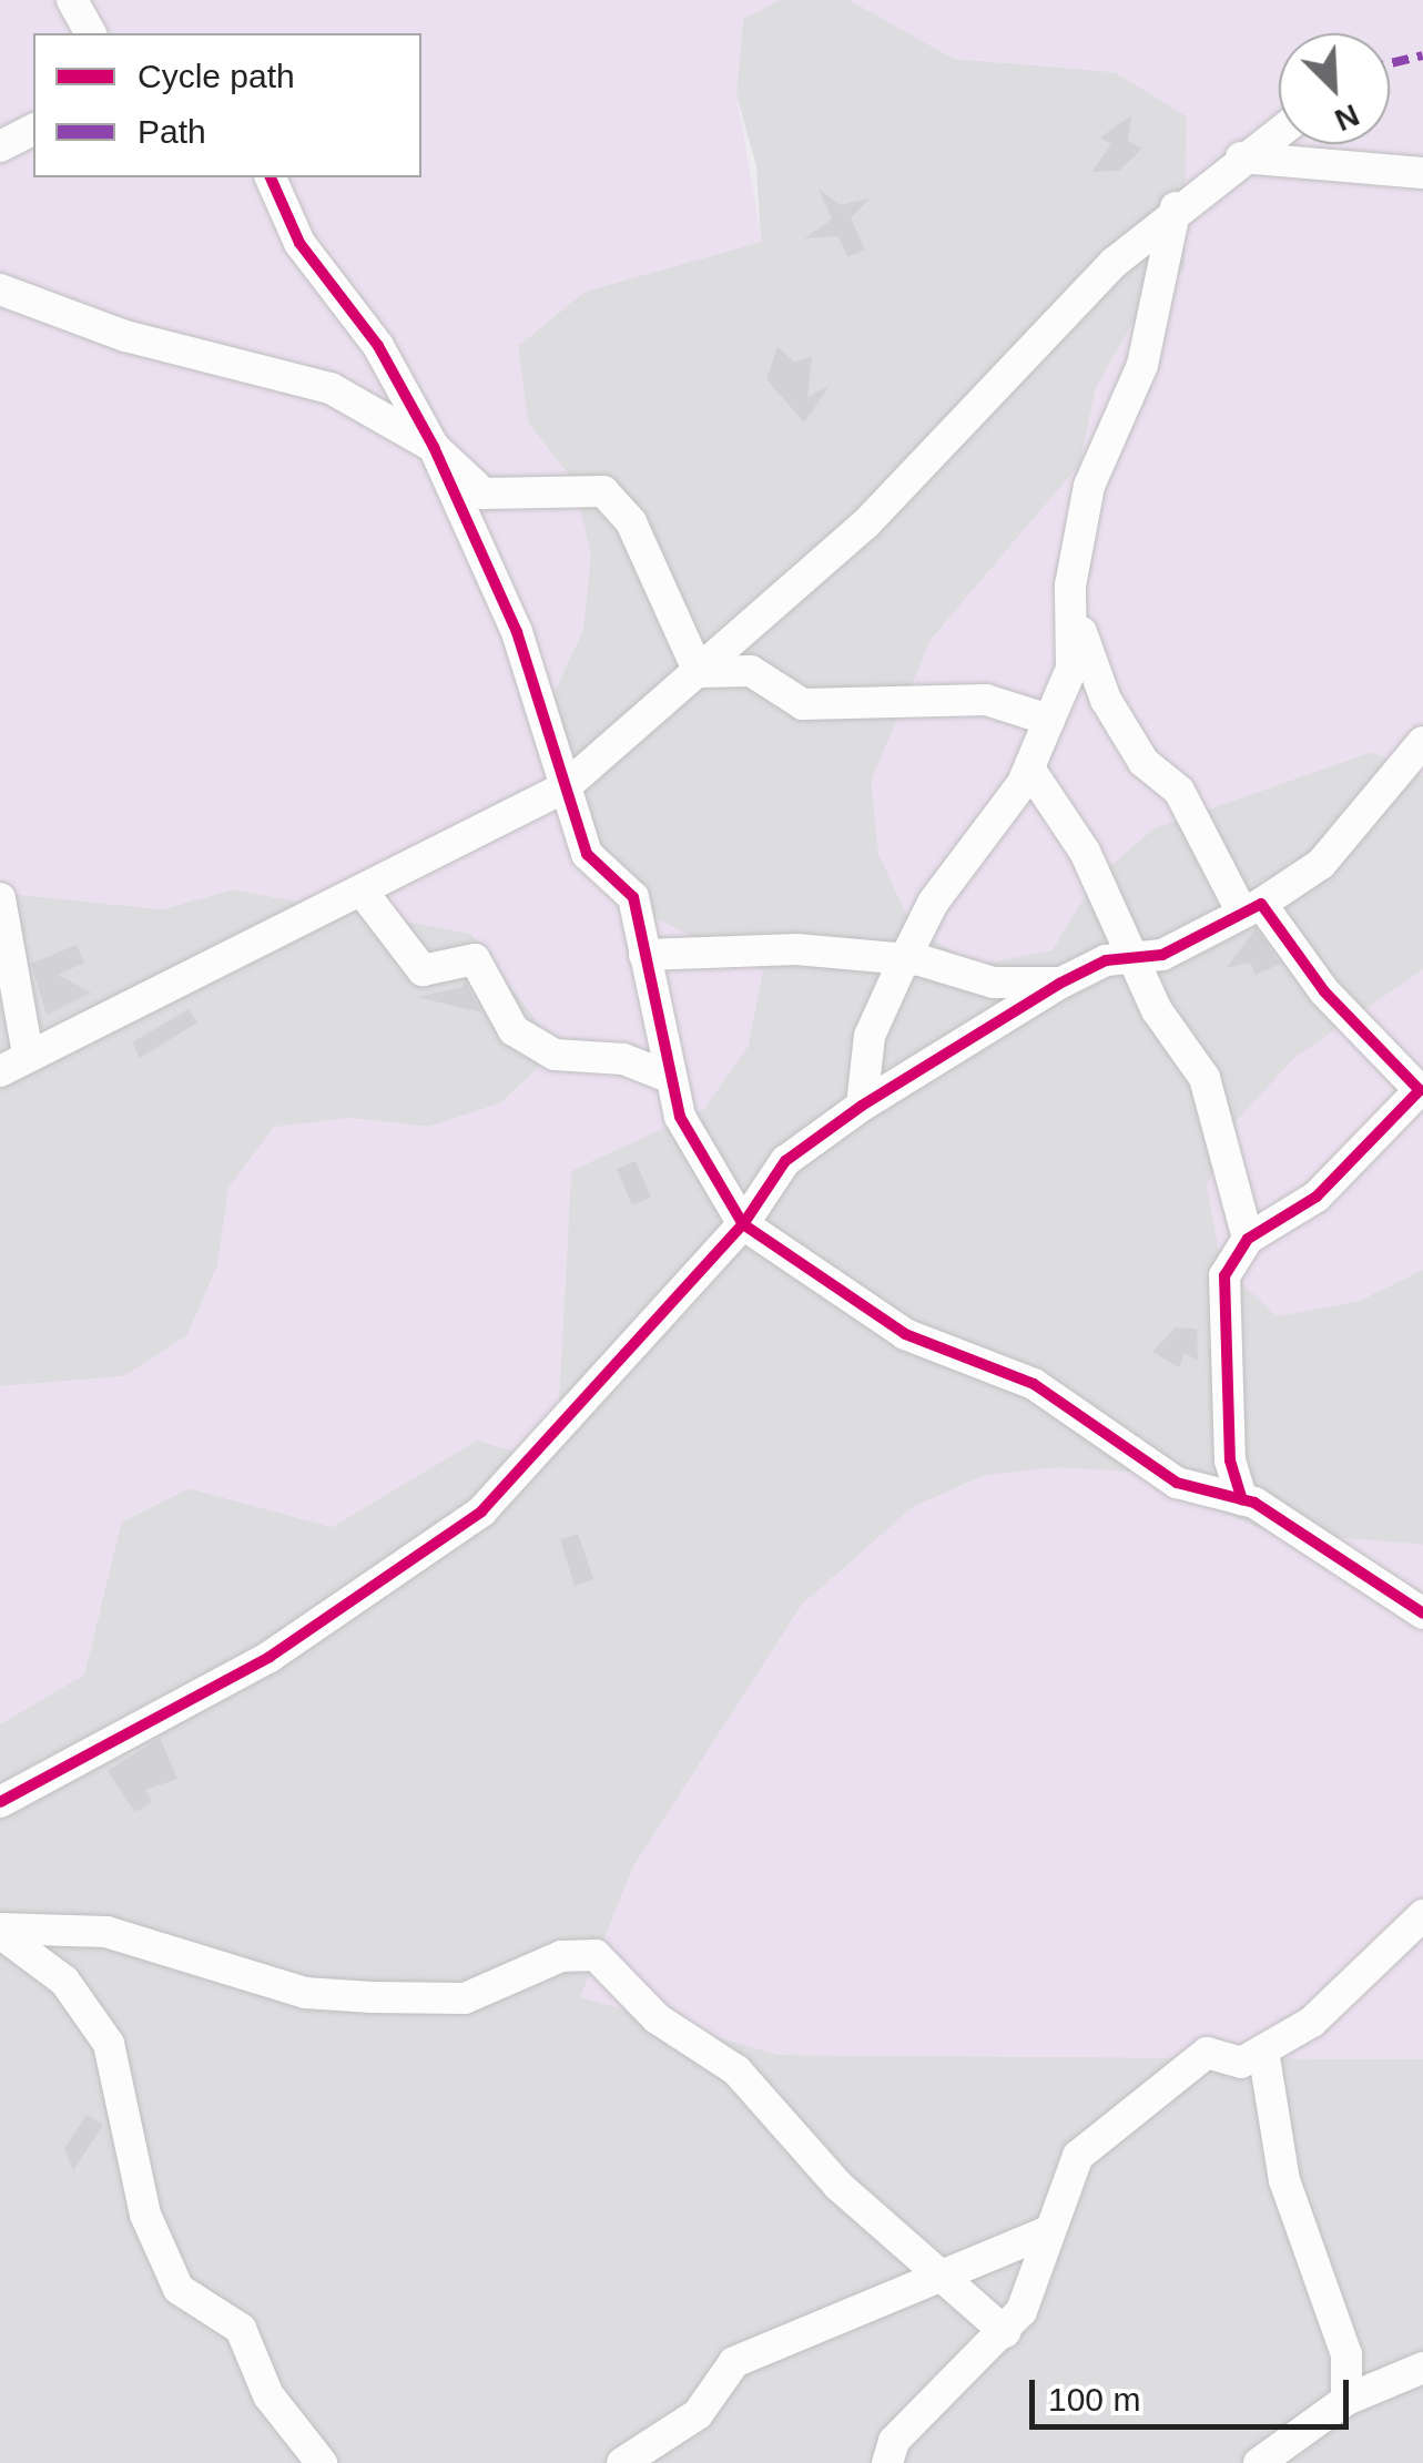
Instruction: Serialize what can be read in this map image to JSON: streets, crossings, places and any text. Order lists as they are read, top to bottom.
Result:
{
  "legend": ["Cycle path", "Path"],
  "scale_bar": "100 m",
  "north": "bottom right"
}
